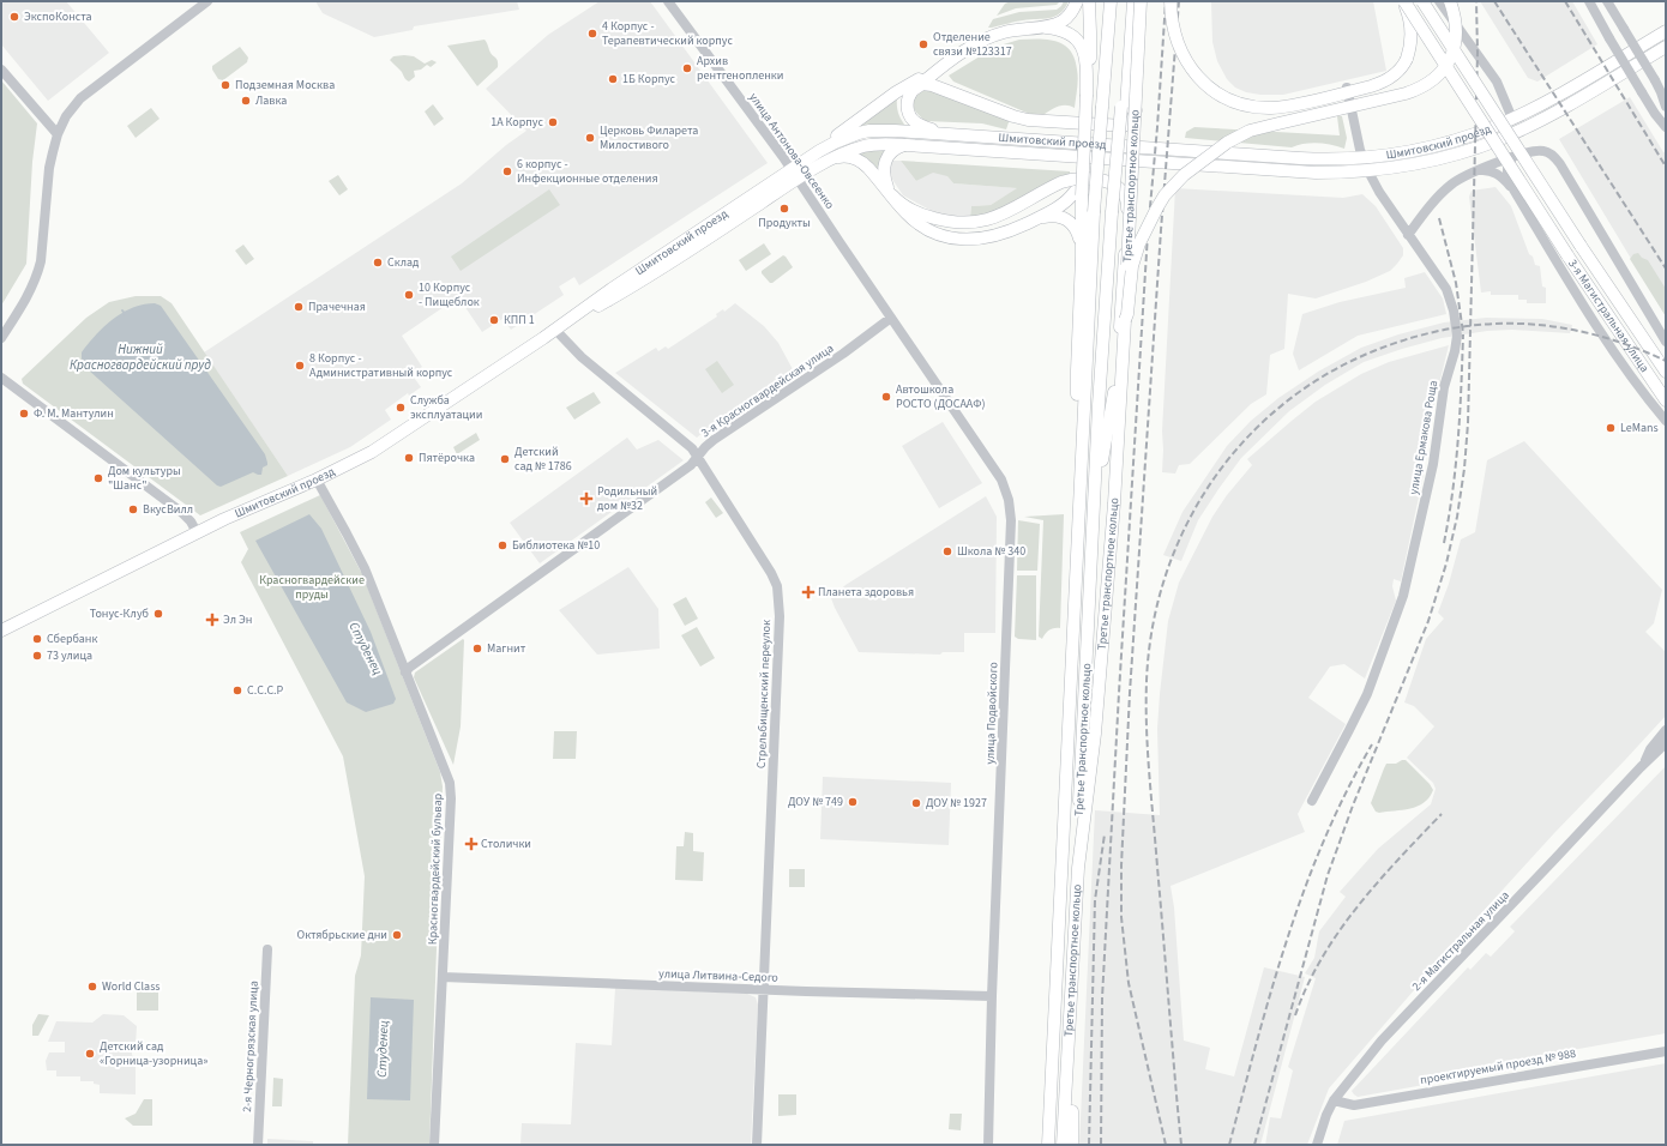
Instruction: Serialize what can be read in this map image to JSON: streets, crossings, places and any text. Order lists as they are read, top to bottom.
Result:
{
  "streets": {
    "main road": [
      "Шмитовский проезд",
      "Третье транспортное кольцо",
      "3-я Магистральная улица",
      "Третье Транспортное кольцо"
    ],
    "street": [
      "улица Антонова-Овсеенко",
      "3-я Красногвардейская улица",
      "улица Ермакова Роща",
      "Стрельбищенский переулок",
      "улица Подвойского",
      "Красногвардейский бульвар",
      "2-я Магистральная улица",
      "улица Литвина-Седого",
      "2-я Черногрязская улица",
      "проектируемый проезд № 988"
    ]
  },
  "crossings": [
    ["Шмитовский проезд", "улица Антонова-Овсеенко"],
    ["Шмитовский проезд", "улица Ермакова Роща"],
    ["Шмитовский проезд", "Стрельбищенский переулок"],
    ["Шмитовский проезд", "Красногвардейский бульвар"],
    ["улица Антонова-Овсеенко", "3-я Красногвардейская улица"],
    ["улица Антонова-Овсеенко", "улица Подвойского"],
    ["Третье транспортное кольцо", "Третье Транспортное кольцо"],
    ["3-я Красногвардейская улица", "Стрельбищенский переулок"],
    ["3-я Красногвардейская улица", "улица Подвойского"],
    ["3-я Красногвардейская улица", "Красногвардейский бульвар"],
    ["Стрельбищенский переулок", "улица Литвина-Седого"],
    ["улица Подвойского", "улица Литвина-Седого"],
    ["Красногвардейский бульвар", "улица Литвина-Седого"],
    ["2-я Магистральная улица", "проектируемый проезд № 988"]
  ],
  "water": ["Нижний Красногвардейский пруд", "Студенец"],
  "parks": ["Красногвардейские пруды"],
  "places": {
    "other": [
      "ЭкспоКонста",
      "4 Корпус - Терапевтический корпус",
      "Отделение связи №123317",
      "Архив рентгенопленки",
      "1Б Корпус",
      "Подземная Москва",
      "Лавка",
      "1А Корпус",
      "Церковь Филарета Милостивого",
      "6 корпус - Инфекционные отделения",
      "Продукты",
      "Склад",
      "10 Корпус - Пищеблок",
      "Прачечная",
      "КПП 1",
      "8 Корпус - Административный корпус",
      "Автошкола РОСТО (ДОСААФ)",
      "Служба эксплуатации",
      "Ф. М. Мантулин",
      "LeMans",
      "Пятёрочка",
      "Детский сад № 1786",
      "Дом культуры \"Шанс\"",
      "ВкусВилл",
      "Библиотека №10",
      "Школа № 340",
      "Тонус-Клуб",
      "Сбербанк",
      "Магнит",
      "73 улица",
      "С.С.С.Р",
      "ДОУ № 749",
      "ДОУ № 1927",
      "Октябрьские дни",
      "World Class",
      "Детский сад «Горница-узорница»"
    ],
    "health": [
      "Родильный дом №32",
      "Планета здоровья",
      "Эл Эн",
      "Столички"
    ]
  }
}
